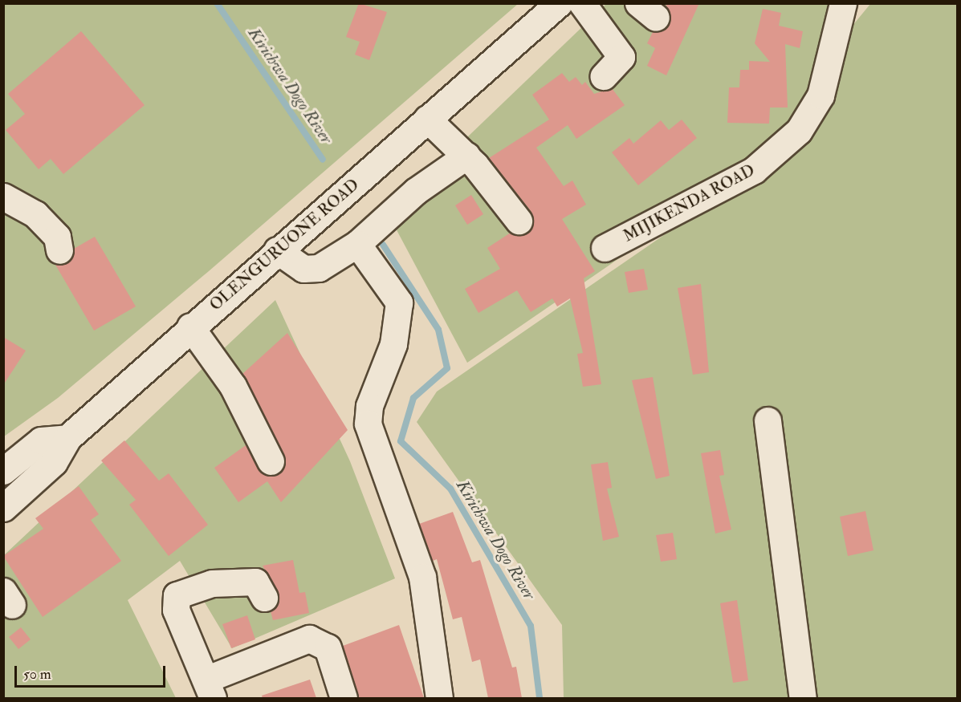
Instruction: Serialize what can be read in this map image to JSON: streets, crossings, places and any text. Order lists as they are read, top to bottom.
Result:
{
  "streets": {
    "street": ["MIJIKENDA ROAD", "OLENGURUONE ROAD"]
  },
  "water": ["Kirichwa Dogo River"],
  "scale_bar": "50 m"
}
